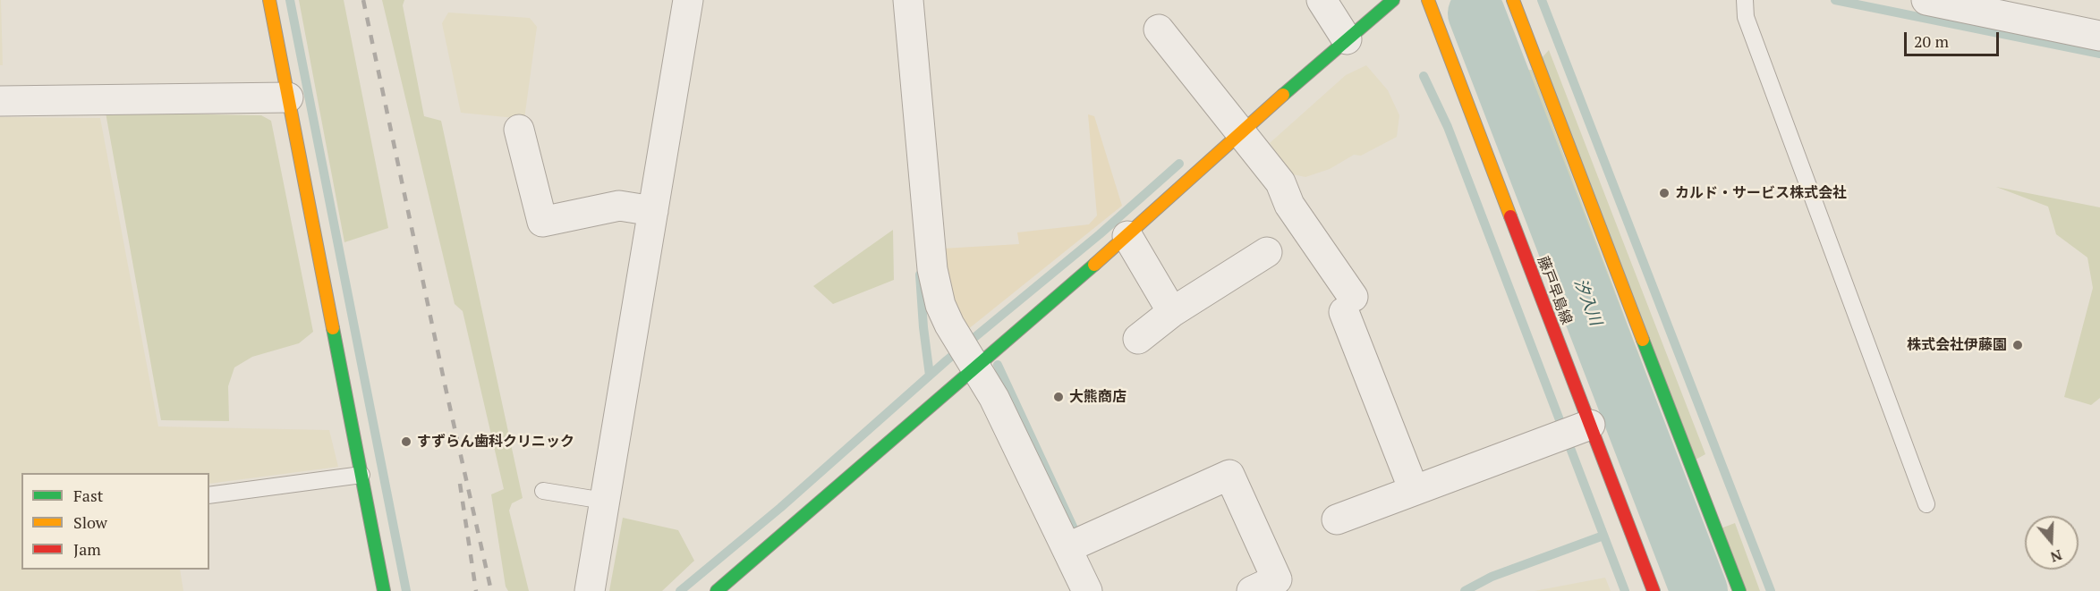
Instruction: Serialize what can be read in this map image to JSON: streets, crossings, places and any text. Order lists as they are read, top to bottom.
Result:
{
  "streets": {
    "street": ["藤戸早島線"]
  },
  "water": ["汐入川"],
  "places": [
    "カルド・サービス株式会社",
    "株式会社伊藤園",
    "大熊商店",
    "すずらん歯科クリニック"
  ],
  "legend": ["Fast", "Slow", "Jam"],
  "scale_bar": "20 m",
  "north": "bottom"
}
